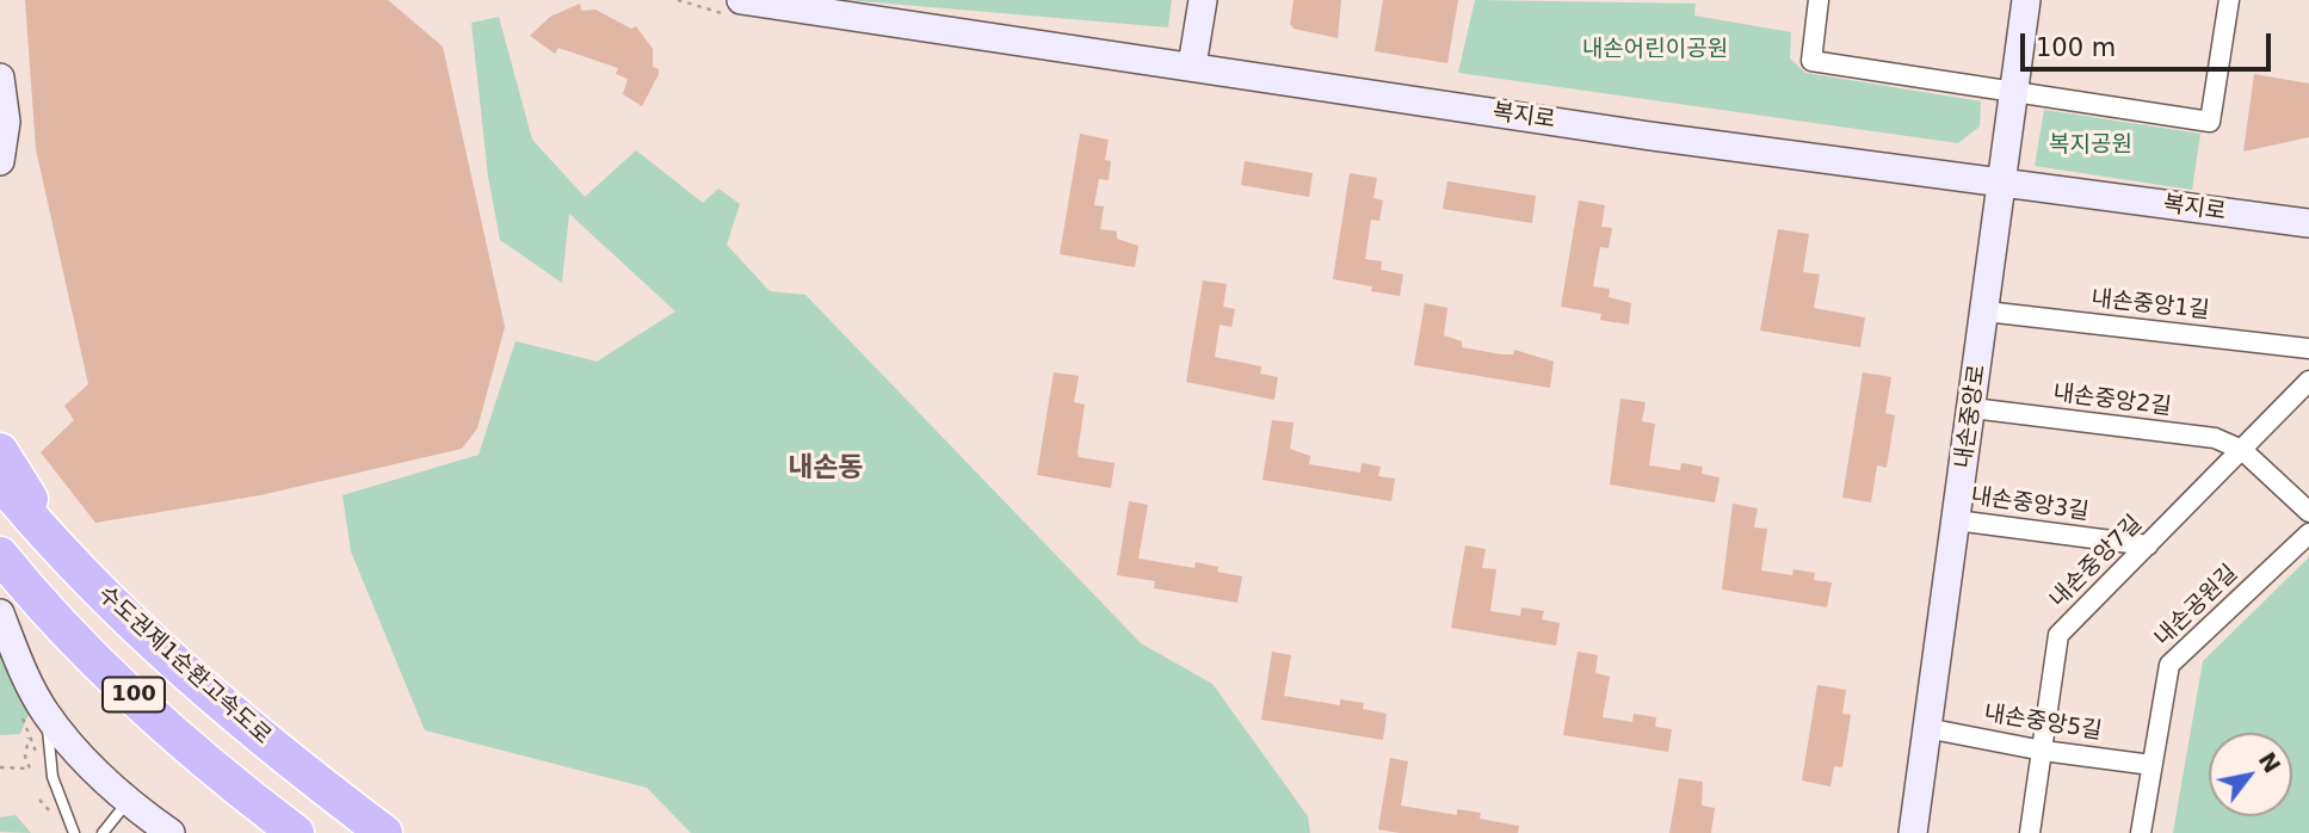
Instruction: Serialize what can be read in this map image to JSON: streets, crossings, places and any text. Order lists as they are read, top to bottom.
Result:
{
  "streets": {
    "highway": ["수도권제1순환고속도로", "100"],
    "street": [
      "복지로",
      "내손중앙1길",
      "내손중앙2길",
      "내손중앙로",
      "내손중앙3길",
      "내손중앙7길",
      "내손공원길",
      "내손중앙5길"
    ]
  },
  "crossings": [
    ["복지로", "내손중앙로"],
    ["내손중앙1길", "내손중앙로"],
    ["내손중앙2길", "내손중앙로"],
    ["내손중앙2길", "내손중앙7길"],
    ["내손중앙로", "내손중앙3길"],
    ["내손중앙로", "내손중앙5길"],
    ["내손중앙3길", "내손중앙7길"],
    ["내손중앙7길", "내손중앙5길"],
    ["내손공원길", "내손중앙5길"]
  ],
  "districts": ["내손동"],
  "parks": ["내손어린이공원", "복지공원"],
  "scale_bar": "100 m",
  "north": "top right"
}
